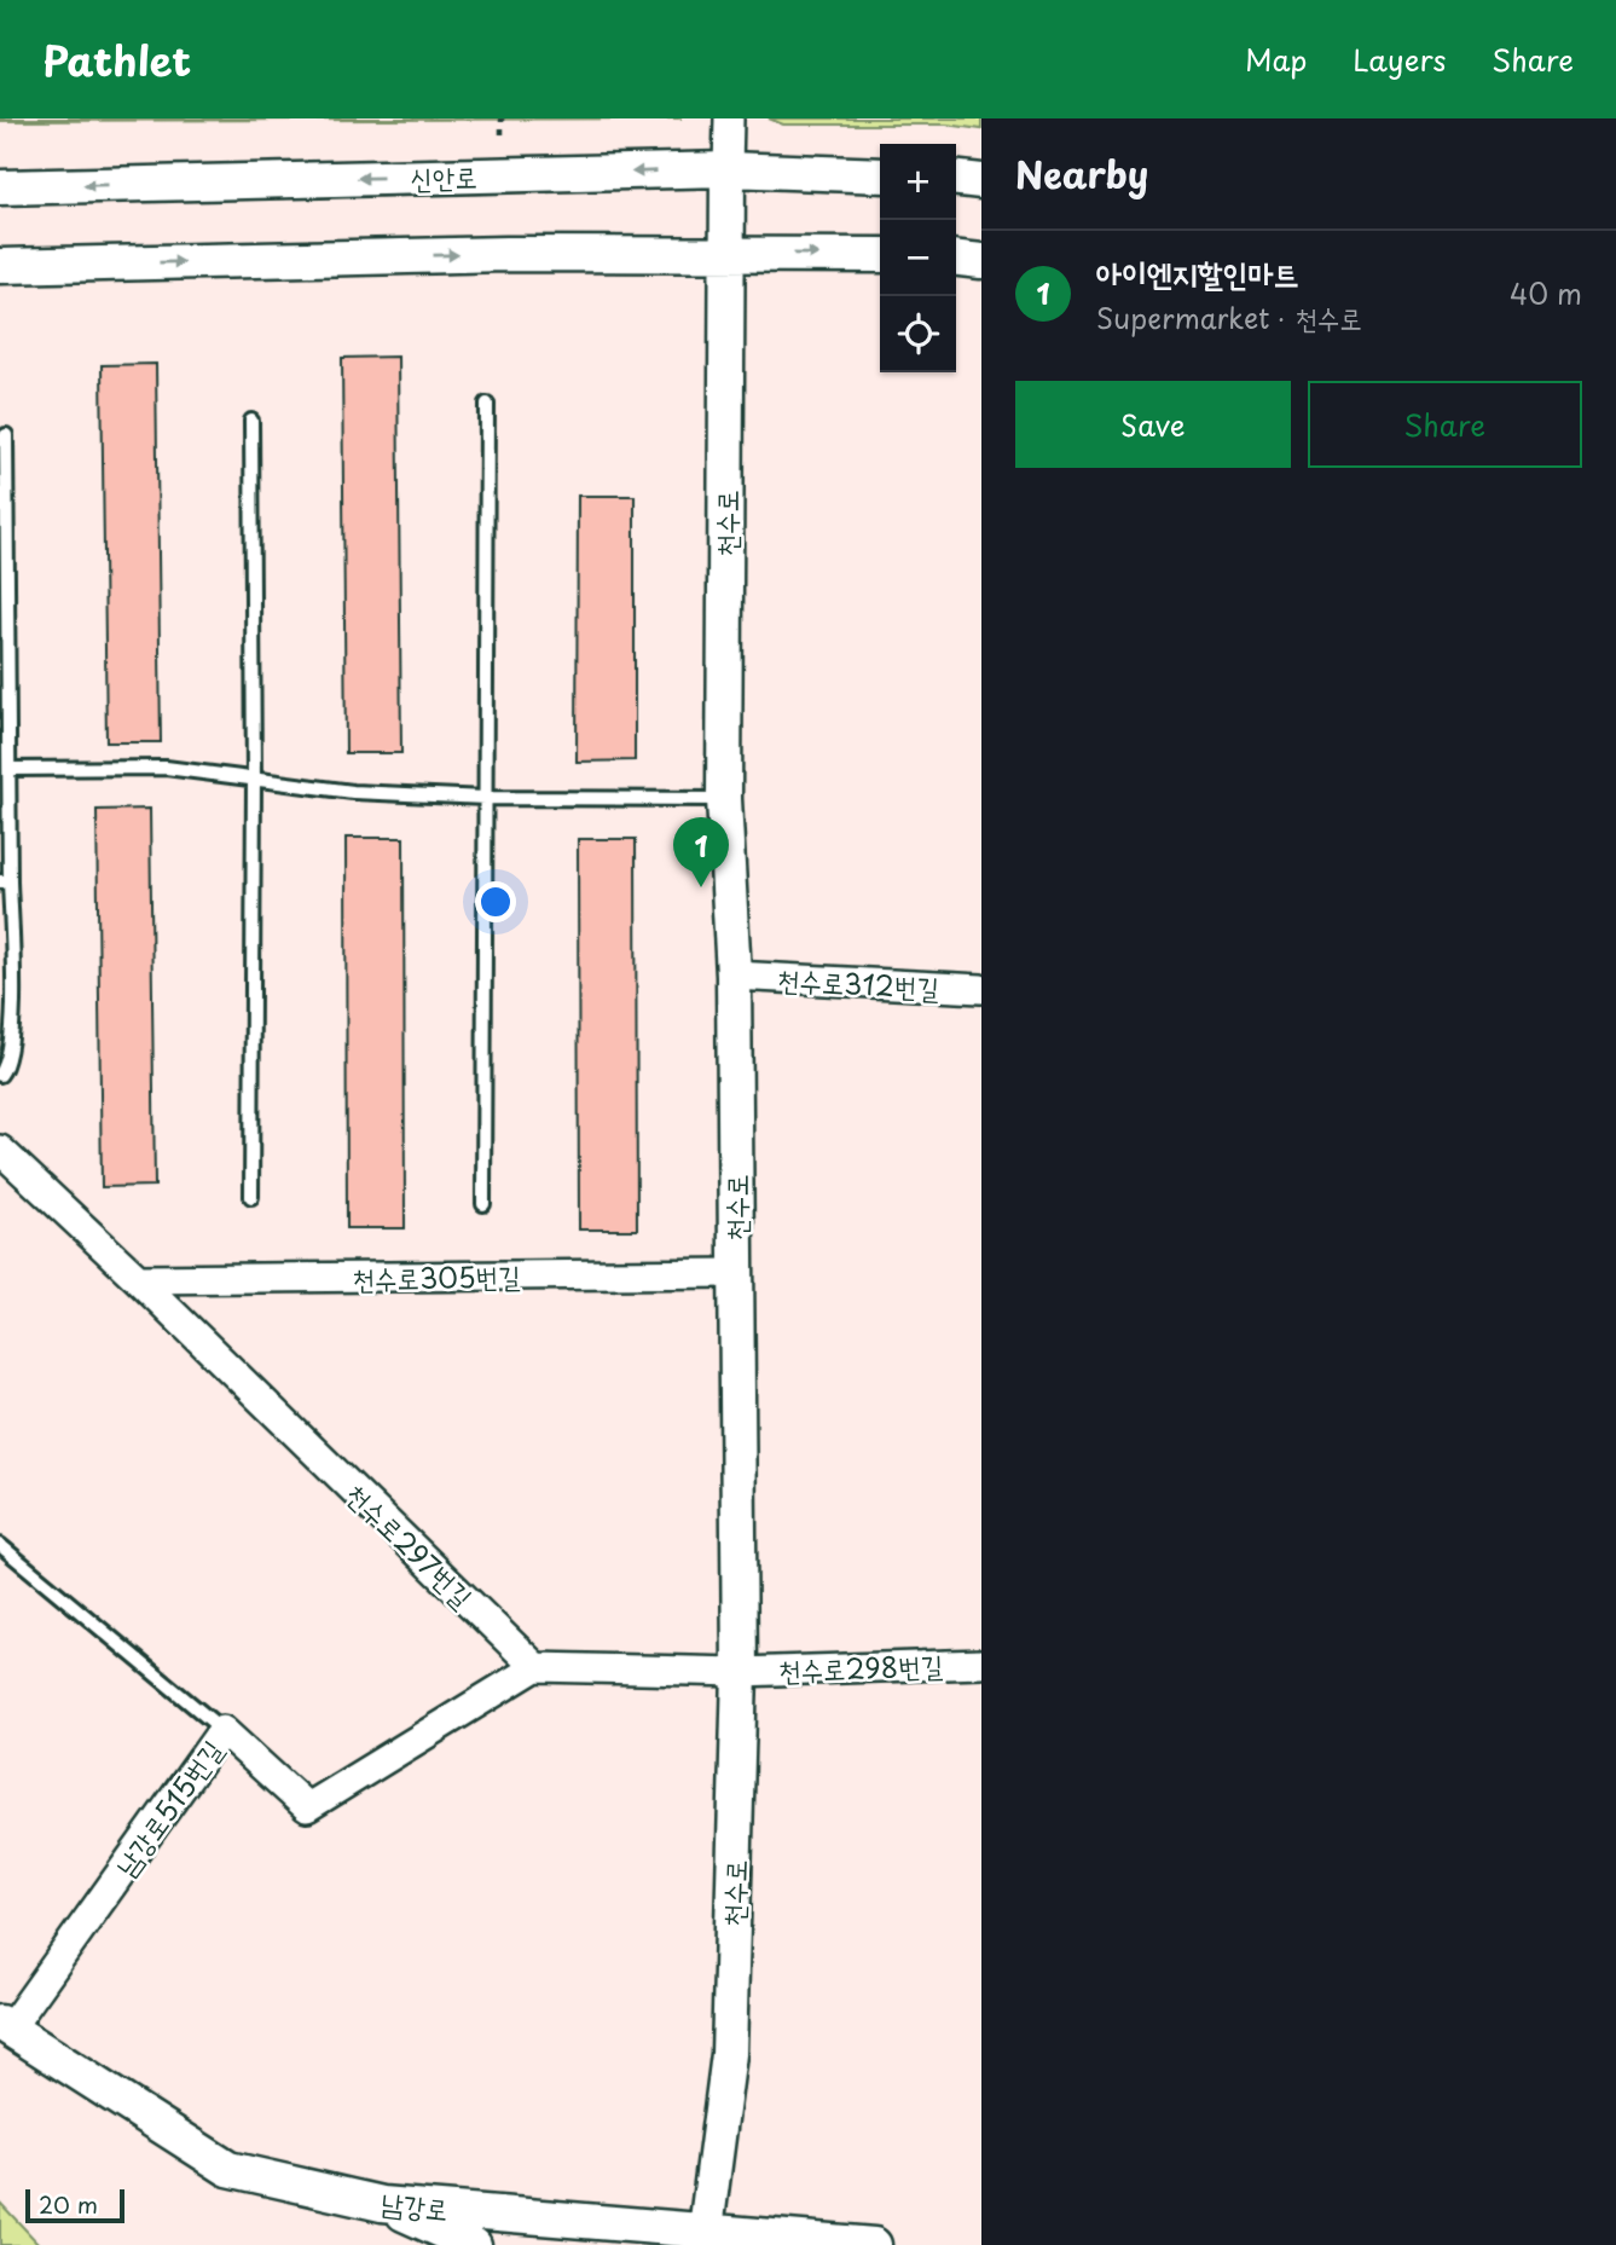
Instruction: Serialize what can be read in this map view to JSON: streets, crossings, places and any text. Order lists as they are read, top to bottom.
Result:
{
  "streets": {
    "street": [
      "신안로",
      "천수로",
      "천수로312번길",
      "천수로305번길",
      "천수로297번길",
      "천수로298번길",
      "남강로515번길",
      "남강로"
    ]
  },
  "crossings": [
    ["신안로", "천수로"],
    ["천수로", "천수로312번길"],
    ["천수로", "천수로305번길"],
    ["천수로", "천수로298번길"],
    ["천수로", "남강로"],
    ["천수로305번길", "천수로297번길"],
    ["천수로297번길", "남강로515번길"],
    ["남강로515번길", "남강로"]
  ],
  "scale_bar": "20 m",
  "page": {
    "header": "Pathlet",
    "nav": ["Map", "Layers", "Share"],
    "heading": "Nearby",
    "map_buttons": ["+", "−"],
    "list": [
      {
        "mark": "1",
        "name": "아이엔지할인마트",
        "note": "Supermarket · 천수로",
        "value": "40 m"
      }
    ],
    "buttons": ["Save", "Share"],
    "pins": "1",
    "scale": "20 m"
  }
}
